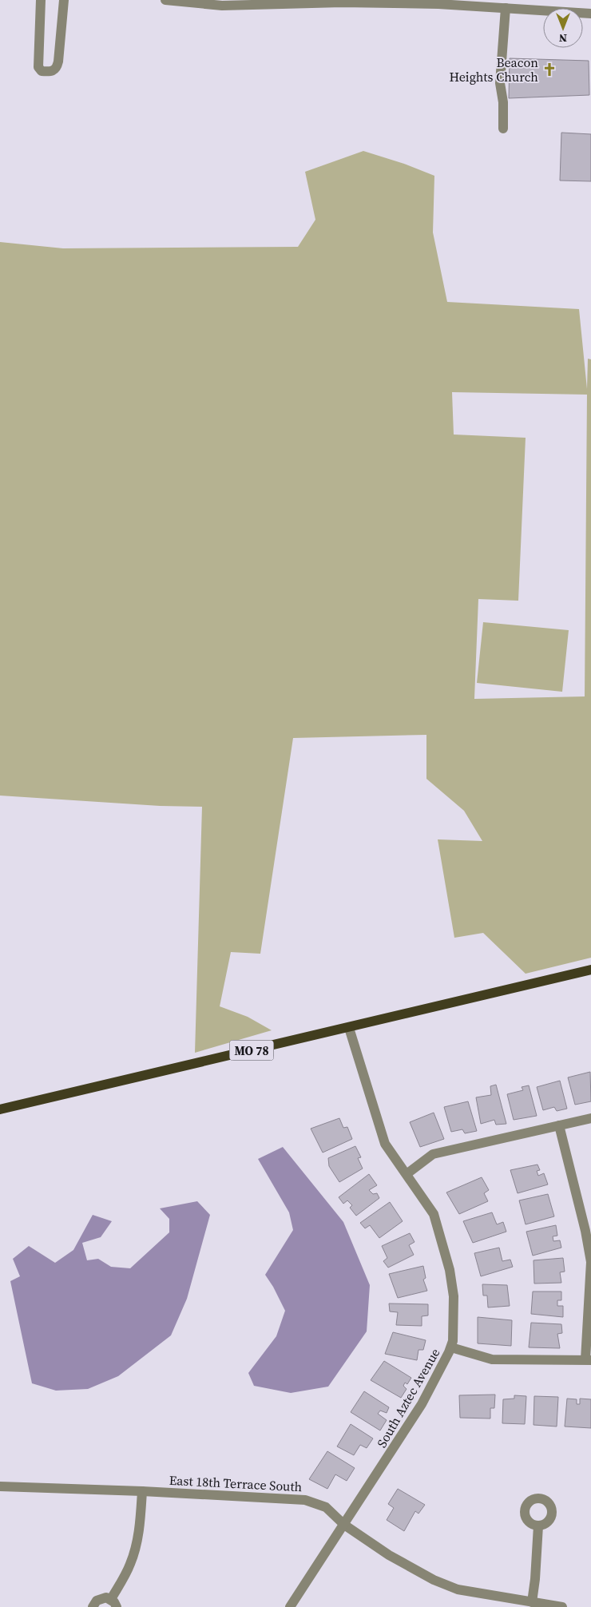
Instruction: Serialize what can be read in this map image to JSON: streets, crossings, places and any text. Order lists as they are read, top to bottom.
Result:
{
  "streets": {
    "main road": ["MO 78"],
    "street": ["South Aztec Avenue", "East 18th Terrace South"]
  },
  "crossings": [
    ["MO 78", "South Aztec Avenue"],
    ["South Aztec Avenue", "East 18th Terrace South"]
  ],
  "places": {
    "church": ["Beacon Heights Church"]
  },
  "north": "bottom"
}
